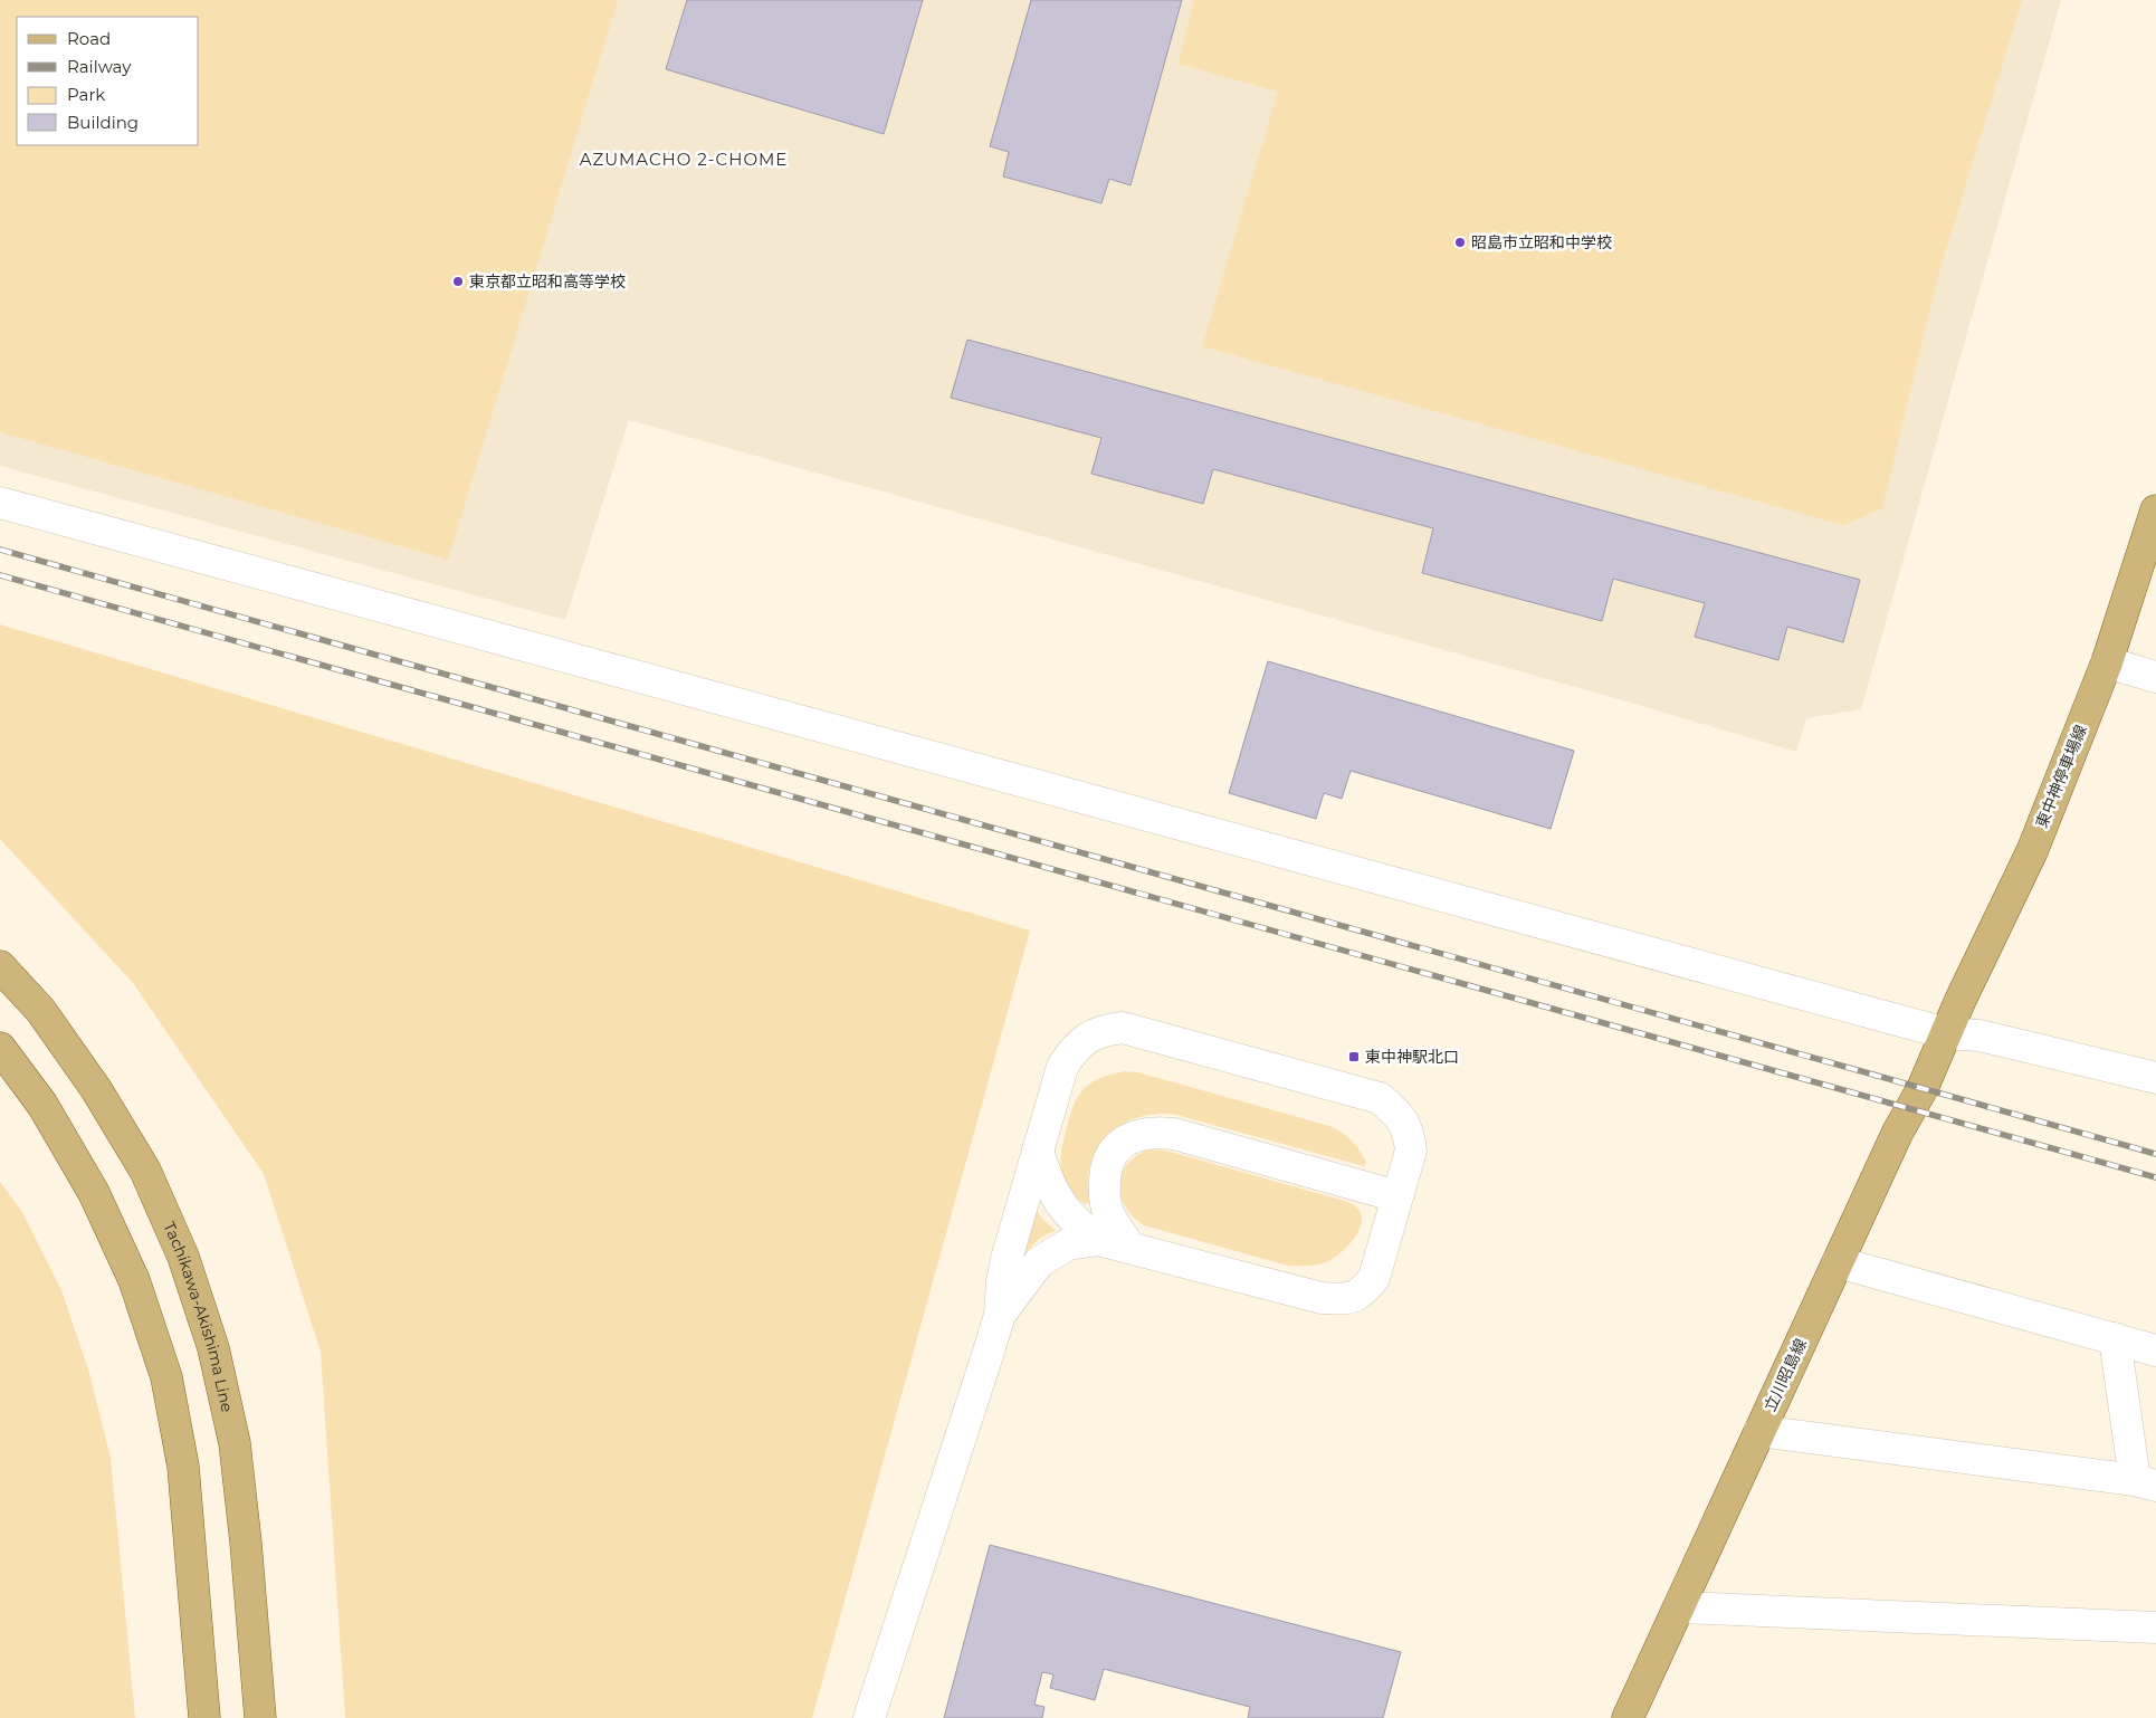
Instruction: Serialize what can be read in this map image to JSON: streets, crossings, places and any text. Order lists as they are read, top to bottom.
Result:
{
  "streets": {
    "main road": ["東中神停車場線", "Tachikawa-Akishima Line", "立川昭島線"]
  },
  "crossings": [
    ["東中神停車場線", "立川昭島線"]
  ],
  "districts": ["AZUMACHO 2-CHOME"],
  "places": {
    "other": ["昭島市立昭和中学校", "東京都立昭和高等学校"],
    "transit": ["東中神駅北口"]
  },
  "legend": [
    "Road",
    "Railway",
    "Park",
    "Building"
  ]
}
